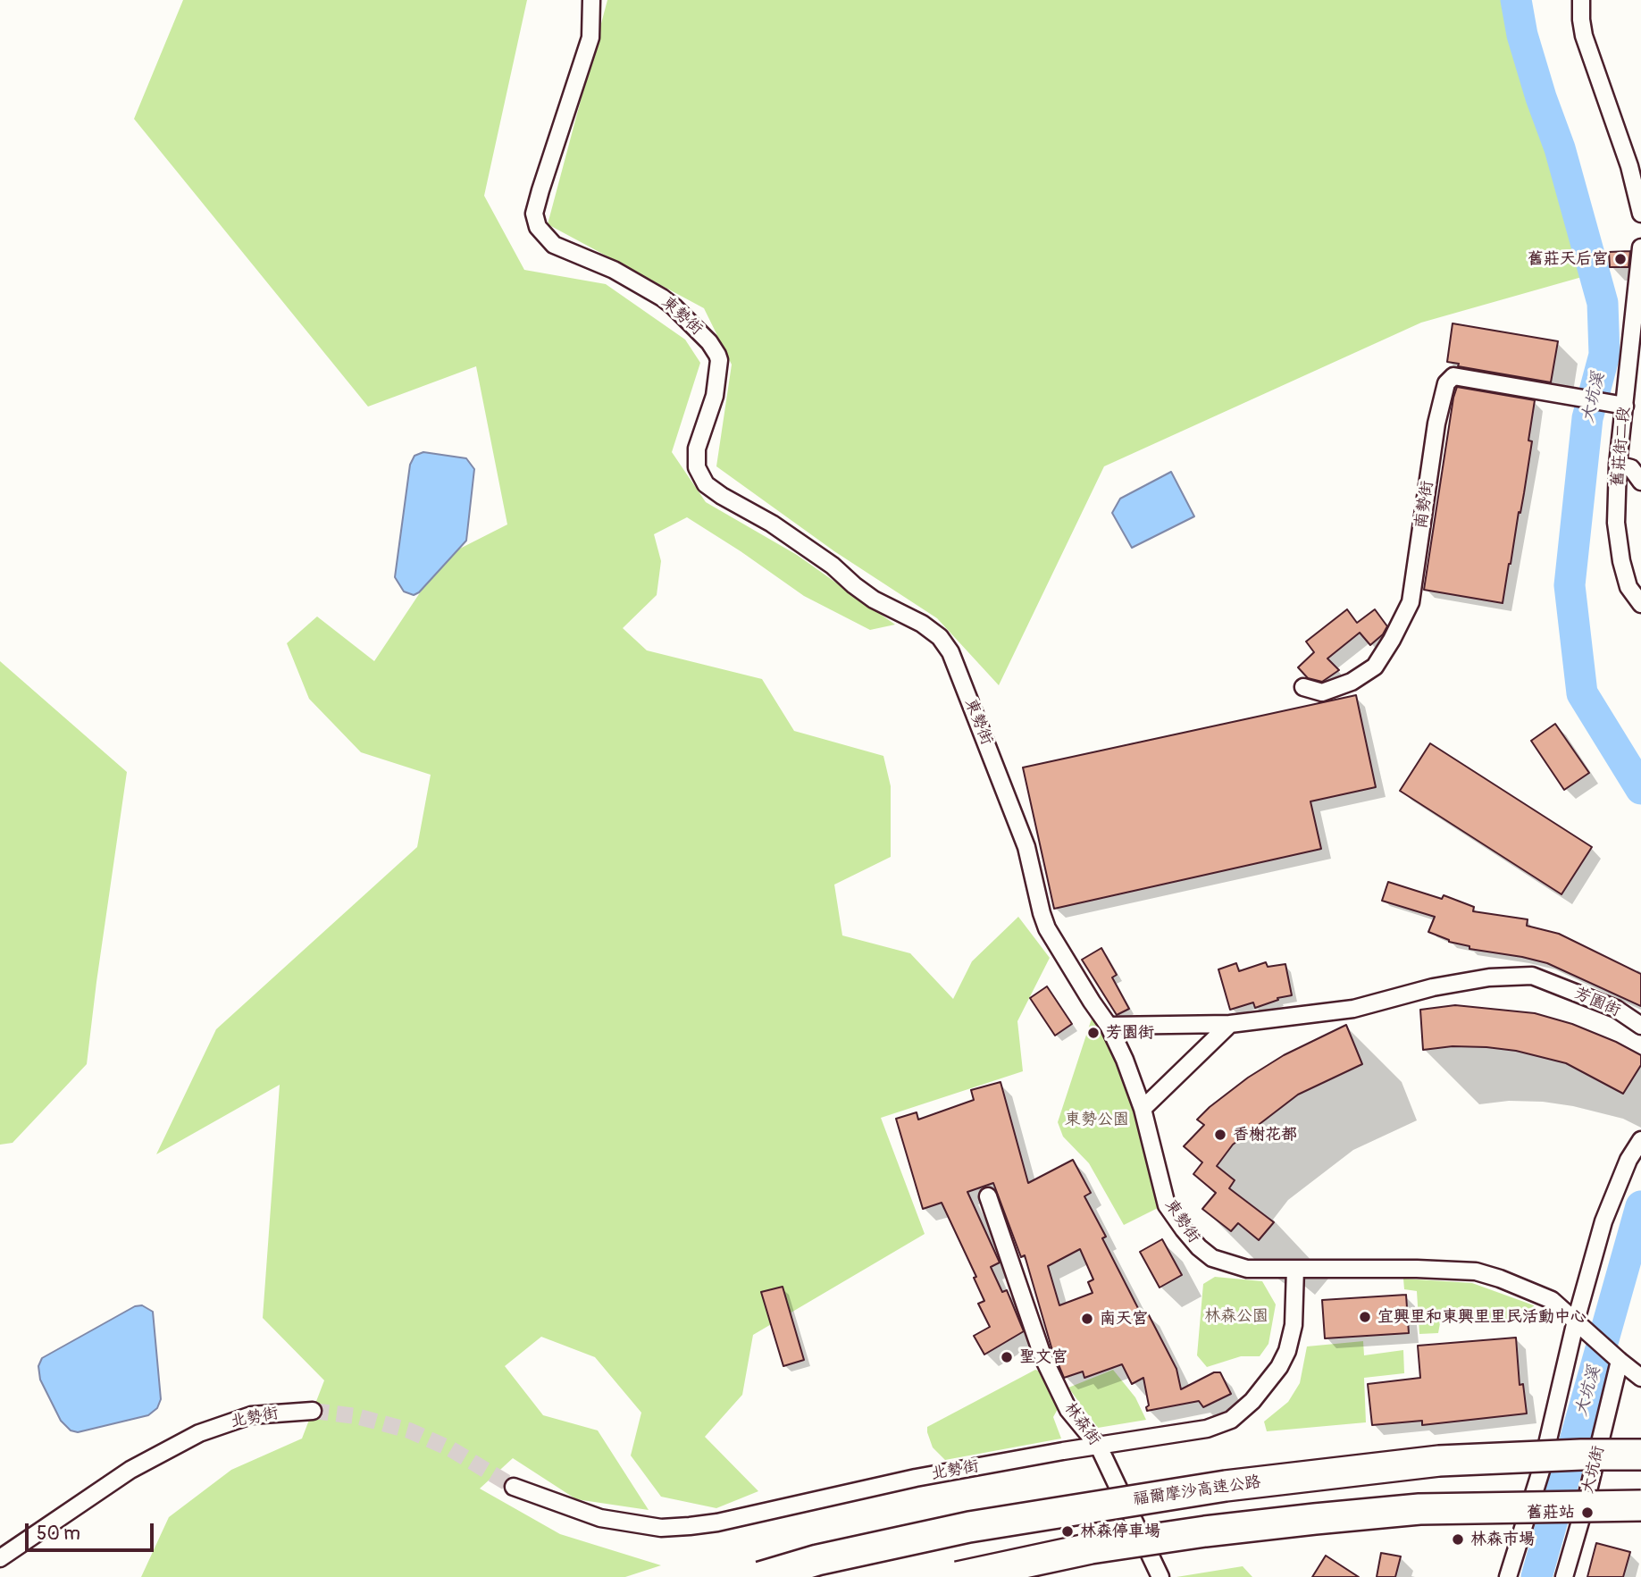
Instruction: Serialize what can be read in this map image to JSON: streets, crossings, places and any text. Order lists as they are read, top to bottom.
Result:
{
  "streets": {
    "highway": ["福爾摩沙高速公路"],
    "street": [
      "東勢街",
      "舊莊街二段",
      "南勢街",
      "芳園街",
      "北勢街",
      "林森街",
      "大坑街"
    ]
  },
  "crossings": [
    ["東勢街", "芳園街"],
    ["東勢街", "北勢街"],
    ["東勢街", "大坑街"],
    ["舊莊街二段", "南勢街"],
    ["北勢街", "林森街"]
  ],
  "water": ["大坑溪"],
  "parks": ["東勢公園", "林森公園"],
  "places": [
    "舊莊天后宮",
    "芳園街",
    "香榭花都",
    "宜興里和東興里里民活動中心",
    "南天宮",
    "聖文宮",
    "舊莊站",
    "林森停車場",
    "林森市場"
  ],
  "scale_bar": "50 m"
}
